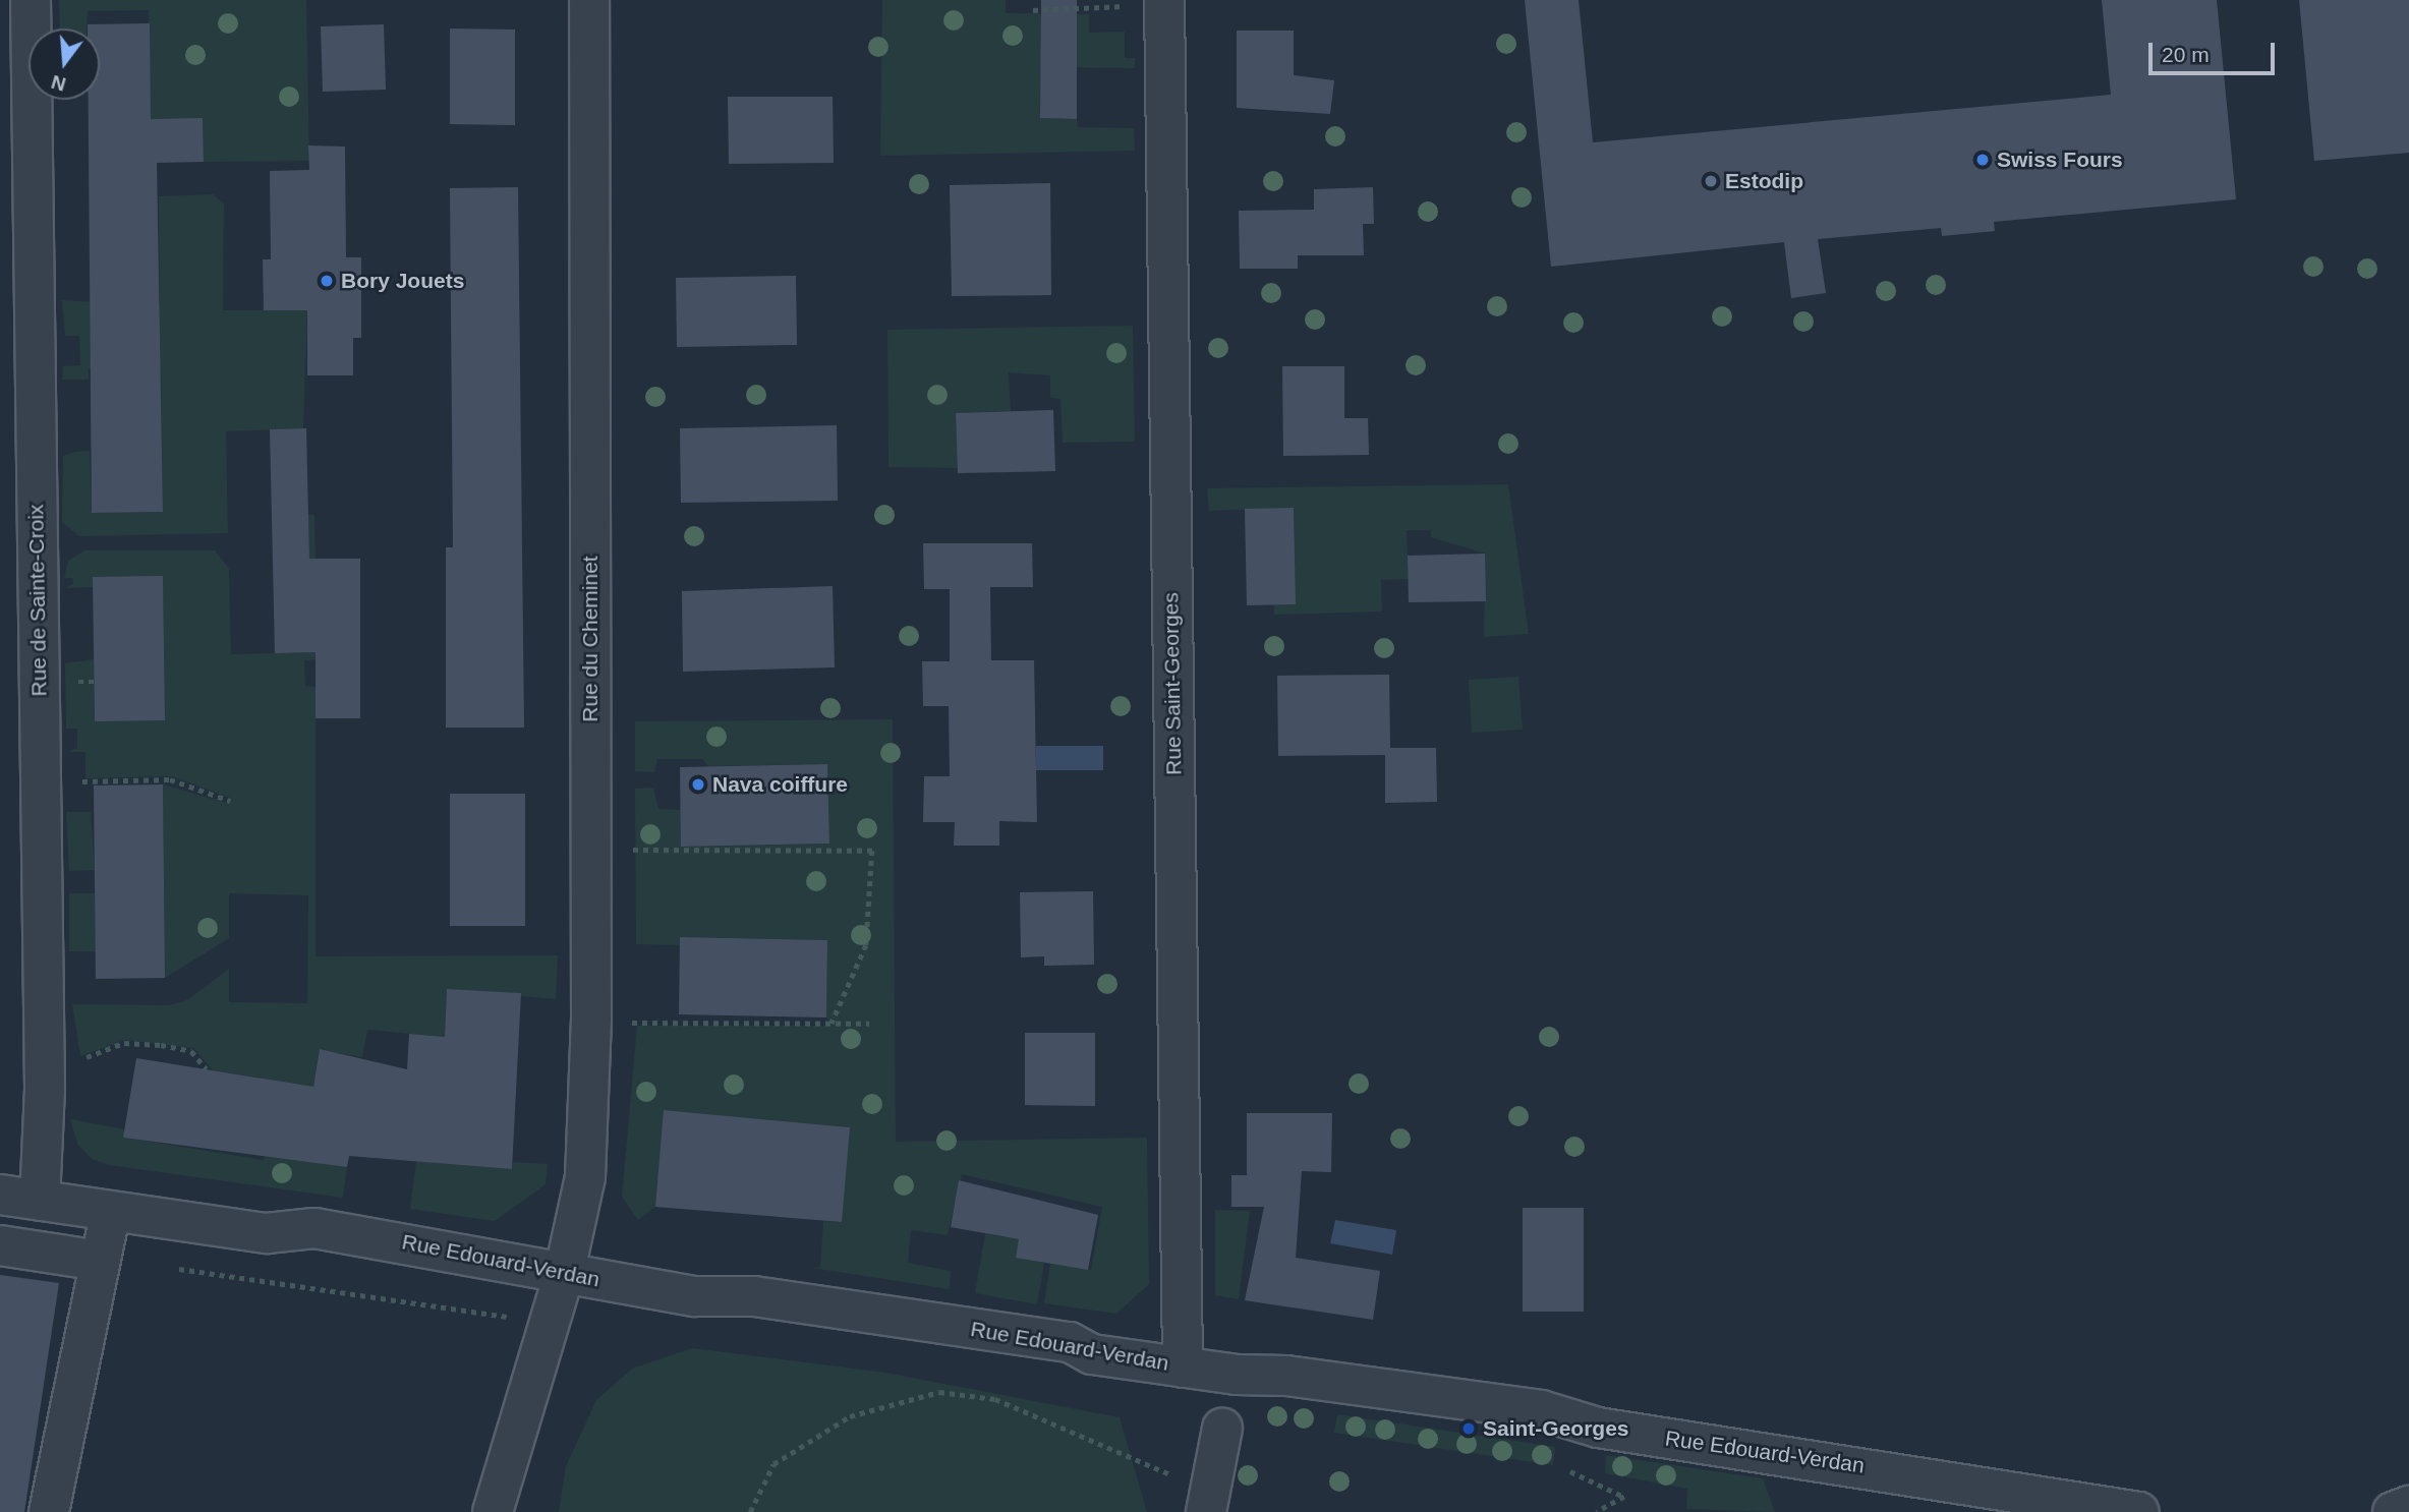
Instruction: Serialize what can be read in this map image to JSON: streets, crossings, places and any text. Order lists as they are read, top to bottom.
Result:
{
  "streets": {
    "street": [
      "Rue de Sainte-Croix",
      "Rue du Cheminet",
      "Rue Saint-Georges",
      "Rue Edouard-Verdan"
    ]
  },
  "crossings": [
    ["Rue de Sainte-Croix", "Rue Edouard-Verdan"],
    ["Rue du Cheminet", "Rue Edouard-Verdan"],
    ["Rue Saint-Georges", "Rue Edouard-Verdan"]
  ],
  "places": [
    "Swiss Fours",
    "Estodip",
    "Bory Jouets",
    "Nava coiffure",
    "Saint-Georges"
  ],
  "scale_bar": "20 m",
  "north": "bottom"
}
